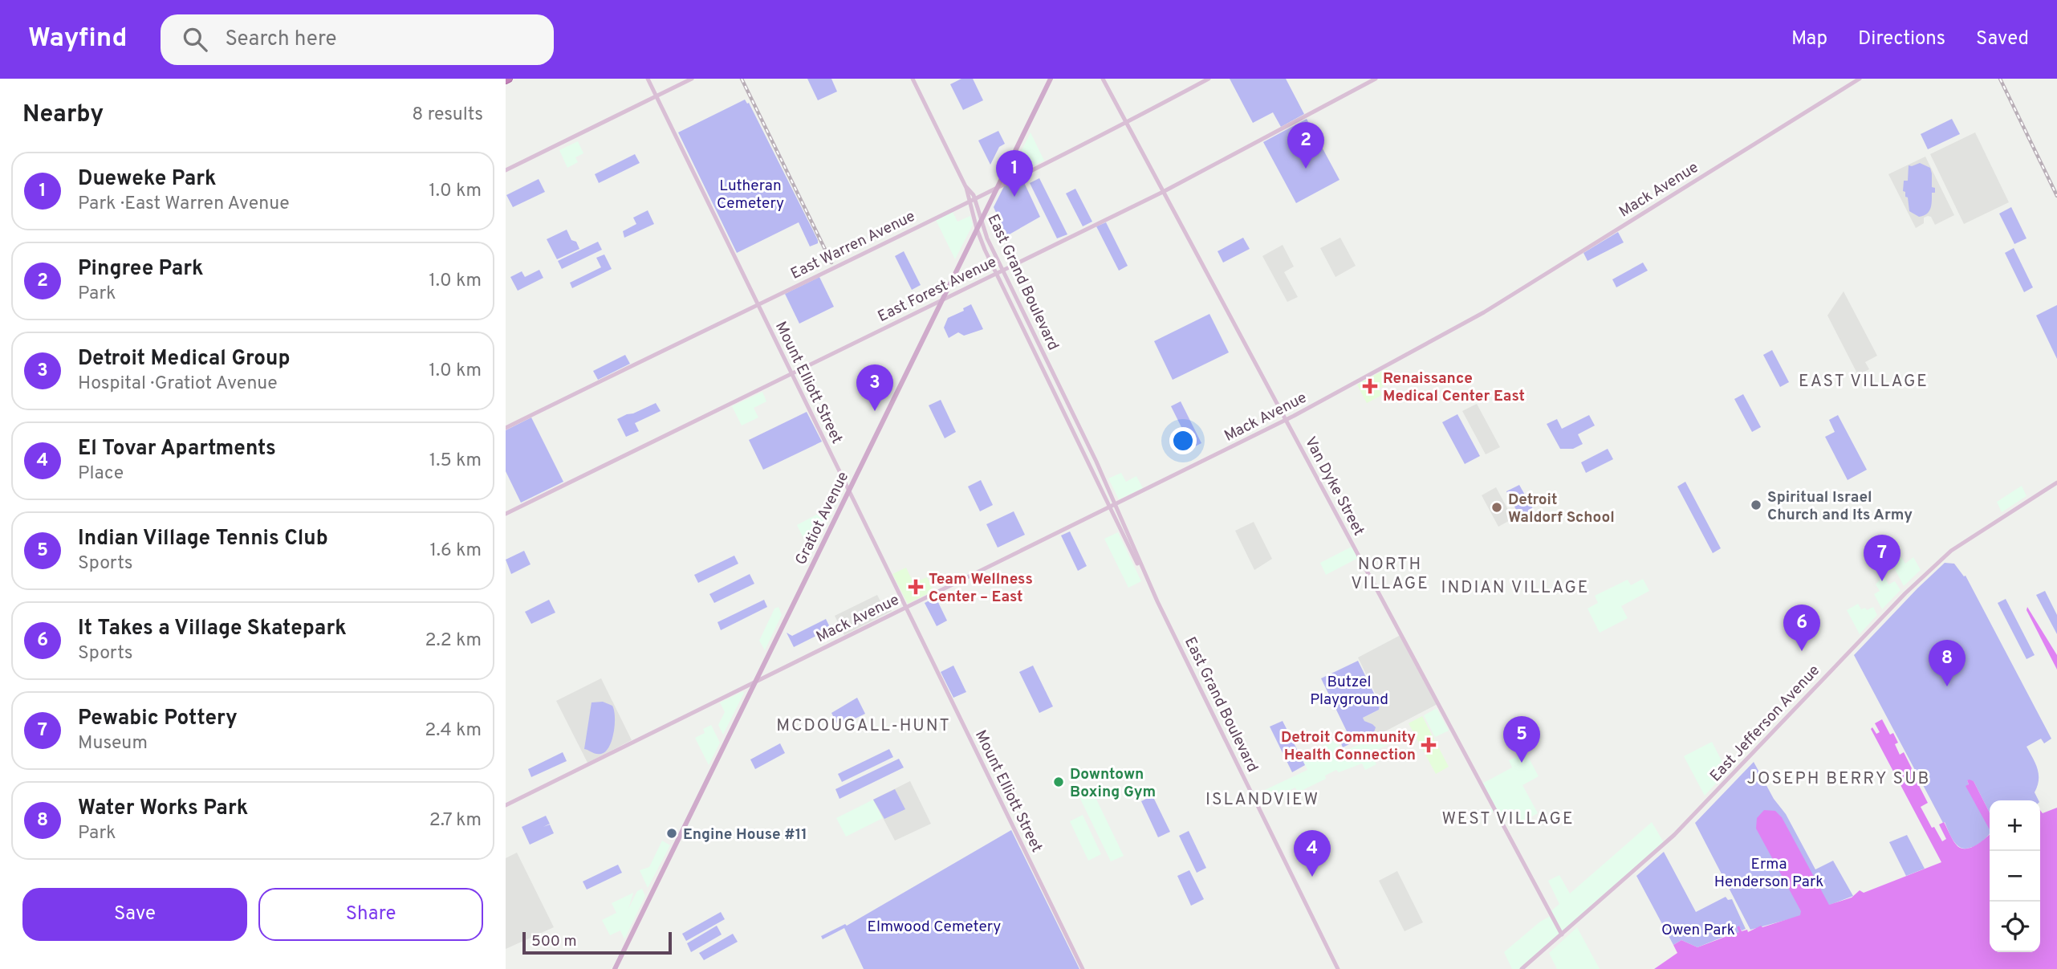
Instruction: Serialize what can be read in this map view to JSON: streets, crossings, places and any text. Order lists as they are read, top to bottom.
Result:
{
  "streets": {
    "main road": [
      "Mack Avenue",
      "East Warren Avenue",
      "East Grand Boulevard",
      "East Forest Avenue",
      "Mount Elliott Street",
      "Van Dyke Street",
      "Gratiot Avenue",
      "East Jefferson Avenue"
    ]
  },
  "crossings": [
    ["Mack Avenue", "East Grand Boulevard"],
    ["Mack Avenue", "Mount Elliott Street"],
    ["Mack Avenue", "Van Dyke Street"],
    ["Mack Avenue", "Gratiot Avenue"],
    ["East Warren Avenue", "East Grand Boulevard"],
    ["East Warren Avenue", "Mount Elliott Street"],
    ["East Warren Avenue", "Van Dyke Street"],
    ["East Warren Avenue", "Gratiot Avenue"],
    ["East Grand Boulevard", "East Forest Avenue"],
    ["East Grand Boulevard", "Gratiot Avenue"],
    ["East Forest Avenue", "Mount Elliott Street"],
    ["East Forest Avenue", "Van Dyke Street"],
    ["East Forest Avenue", "Gratiot Avenue"],
    ["Mount Elliott Street", "Gratiot Avenue"],
    ["Van Dyke Street", "East Jefferson Avenue"]
  ],
  "districts": [
    "EAST VILLAGE",
    "NORTH VILLAGE",
    "INDIAN VILLAGE",
    "MCDOUGALL-HUNT",
    "JOSEPH BERRY SUB",
    "ISLANDVIEW",
    "WEST VILLAGE"
  ],
  "parks": [
    "Lutheran Cemetery",
    "Butzel Playground",
    "Erma Henderson Park",
    "Elmwood Cemetery",
    "Owen Park"
  ],
  "places": {
    "health": ["Renaissance Medical Center East", "Team Wellness Center – East", "Detroit Community Health Connection"],
    "other": [
      "Spiritual Israel Church and Its Army",
      "Detroit Waldorf School",
      "Downtown Boxing Gym",
      "Engine House #11"
    ]
  },
  "scale_bar": "500 m",
  "page": {
    "header": "Wayfind",
    "search": "Search here",
    "nav": ["Map", "Directions", "Saved"],
    "heading": ["Nearby", "8 results"],
    "pins": [
      "2",
      "1",
      "3",
      "7",
      "6",
      "8",
      "5",
      "4"
    ],
    "list": [
      {
        "mark": "1",
        "name": "Dueweke Park",
        "note": "Park · East Warren Avenue",
        "value": "1.0 km"
      },
      {
        "mark": "2",
        "name": "Pingree Park",
        "note": "Park",
        "value": "1.0 km"
      },
      {
        "mark": "3",
        "name": "Detroit Medical Group",
        "note": "Hospital · Gratiot Avenue",
        "value": "1.0 km"
      },
      {
        "mark": "4",
        "name": "El Tovar Apartments",
        "note": "Place",
        "value": "1.5 km"
      },
      {
        "mark": "5",
        "name": "Indian Village Tennis Club",
        "note": "Sports",
        "value": "1.6 km"
      },
      {
        "mark": "6",
        "name": "It Takes a Village Skatepark",
        "note": "Sports",
        "value": "2.2 km"
      },
      {
        "mark": "7",
        "name": "Pewabic Pottery",
        "note": "Museum",
        "value": "2.4 km"
      },
      {
        "mark": "8",
        "name": "Water Works Park",
        "note": "Park",
        "value": "2.7 km"
      }
    ],
    "map_buttons": ["+", "−"],
    "buttons": ["Save", "Share"],
    "scale": "500 m"
  }
}
